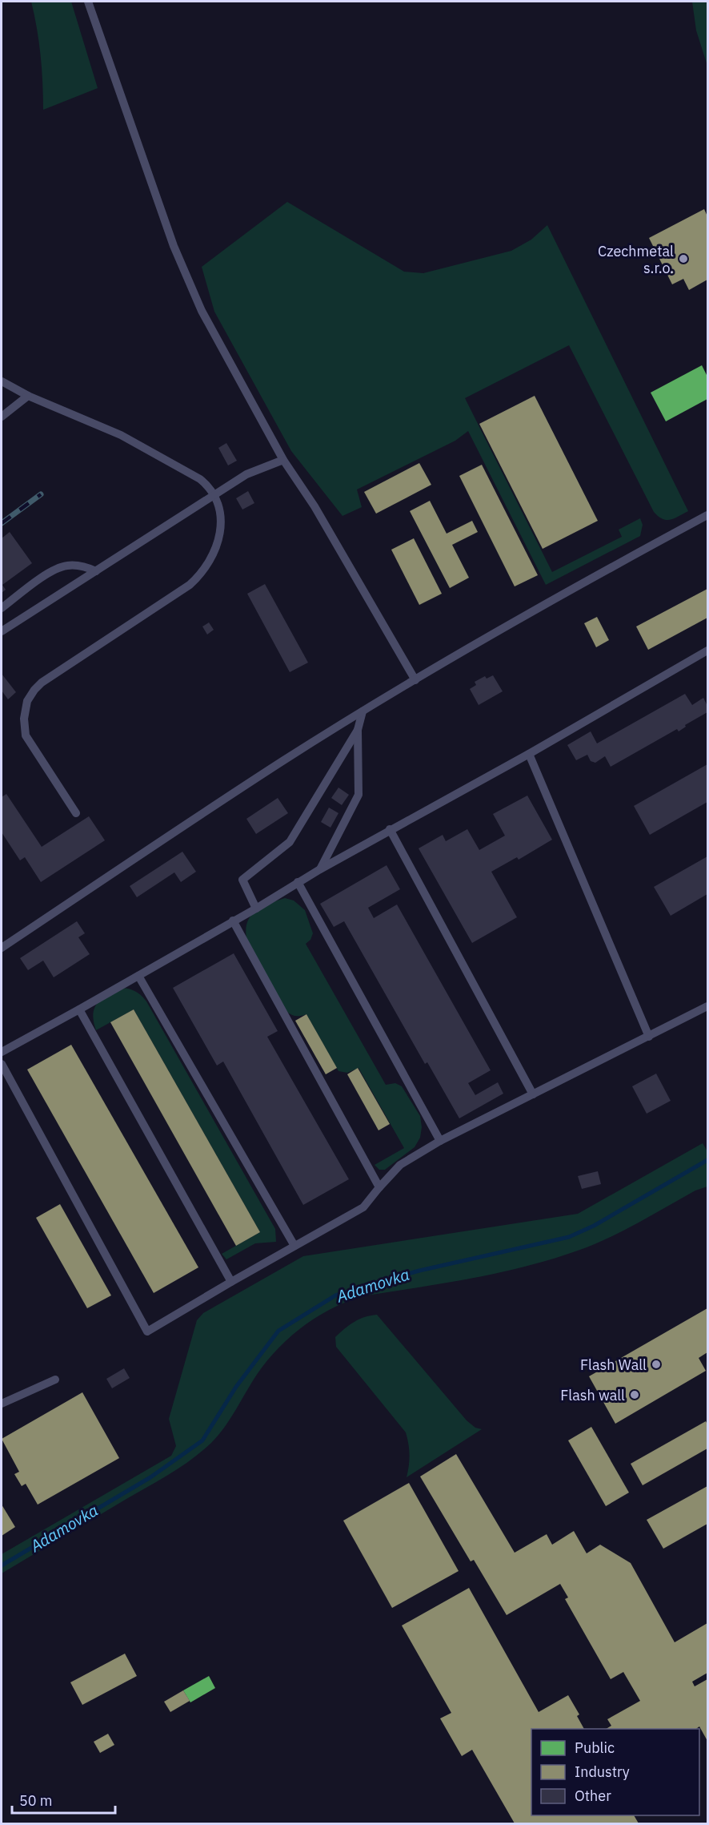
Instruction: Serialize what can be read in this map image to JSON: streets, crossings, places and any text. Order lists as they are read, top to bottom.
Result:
{
  "water": ["Adamovka"],
  "places": ["Czechmetal s.r.o.", "Flash Wall", "Flash wall"],
  "legend": ["Public", "Industry", "Other"],
  "scale_bar": "50 m"
}
